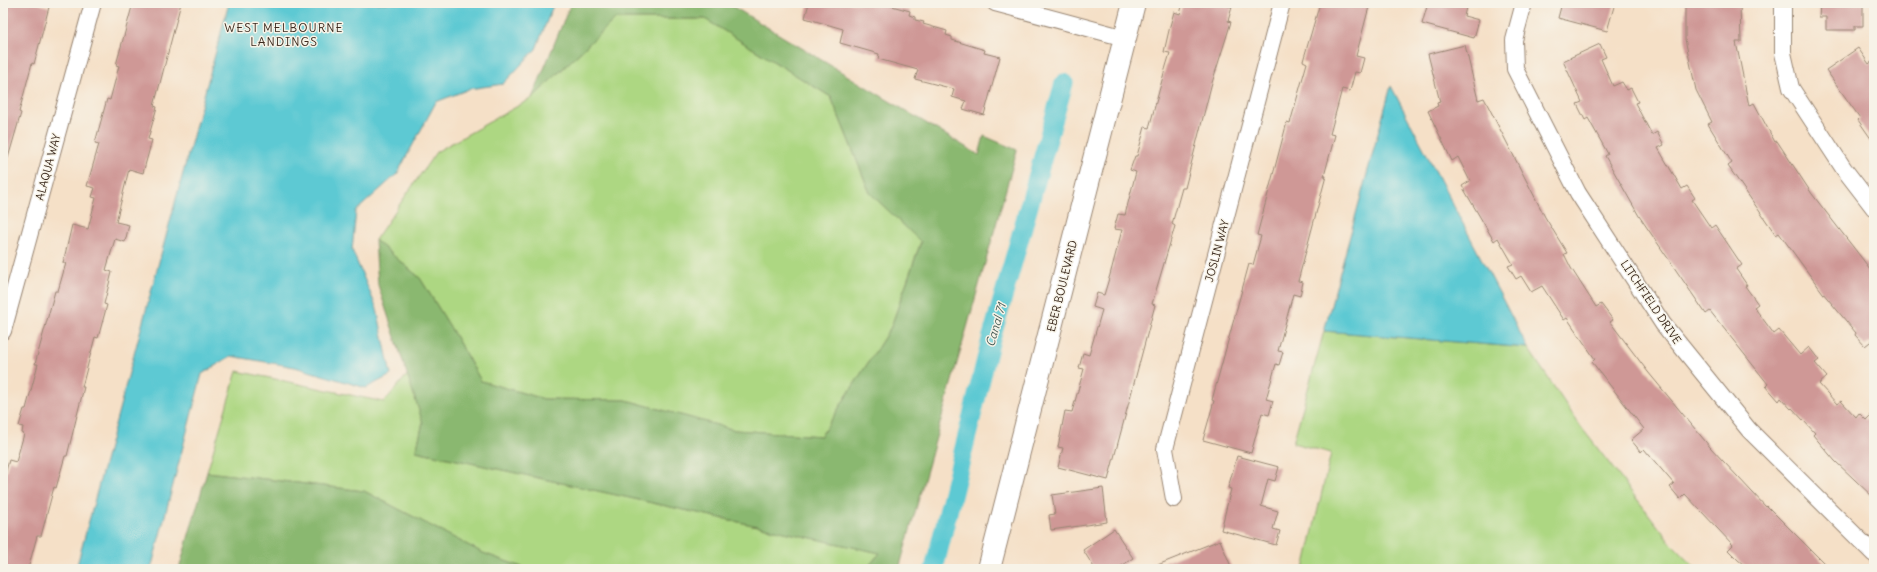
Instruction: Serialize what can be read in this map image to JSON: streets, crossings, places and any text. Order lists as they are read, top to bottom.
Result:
{
  "streets": {
    "street": [
      "ALAQUA WAY",
      "JOSLIN WAY",
      "EBER BOULEVARD",
      "LITCHFIELD DRIVE"
    ]
  },
  "districts": ["WEST MELBOURNE LANDINGS"],
  "water": ["Canal 71"]
}
